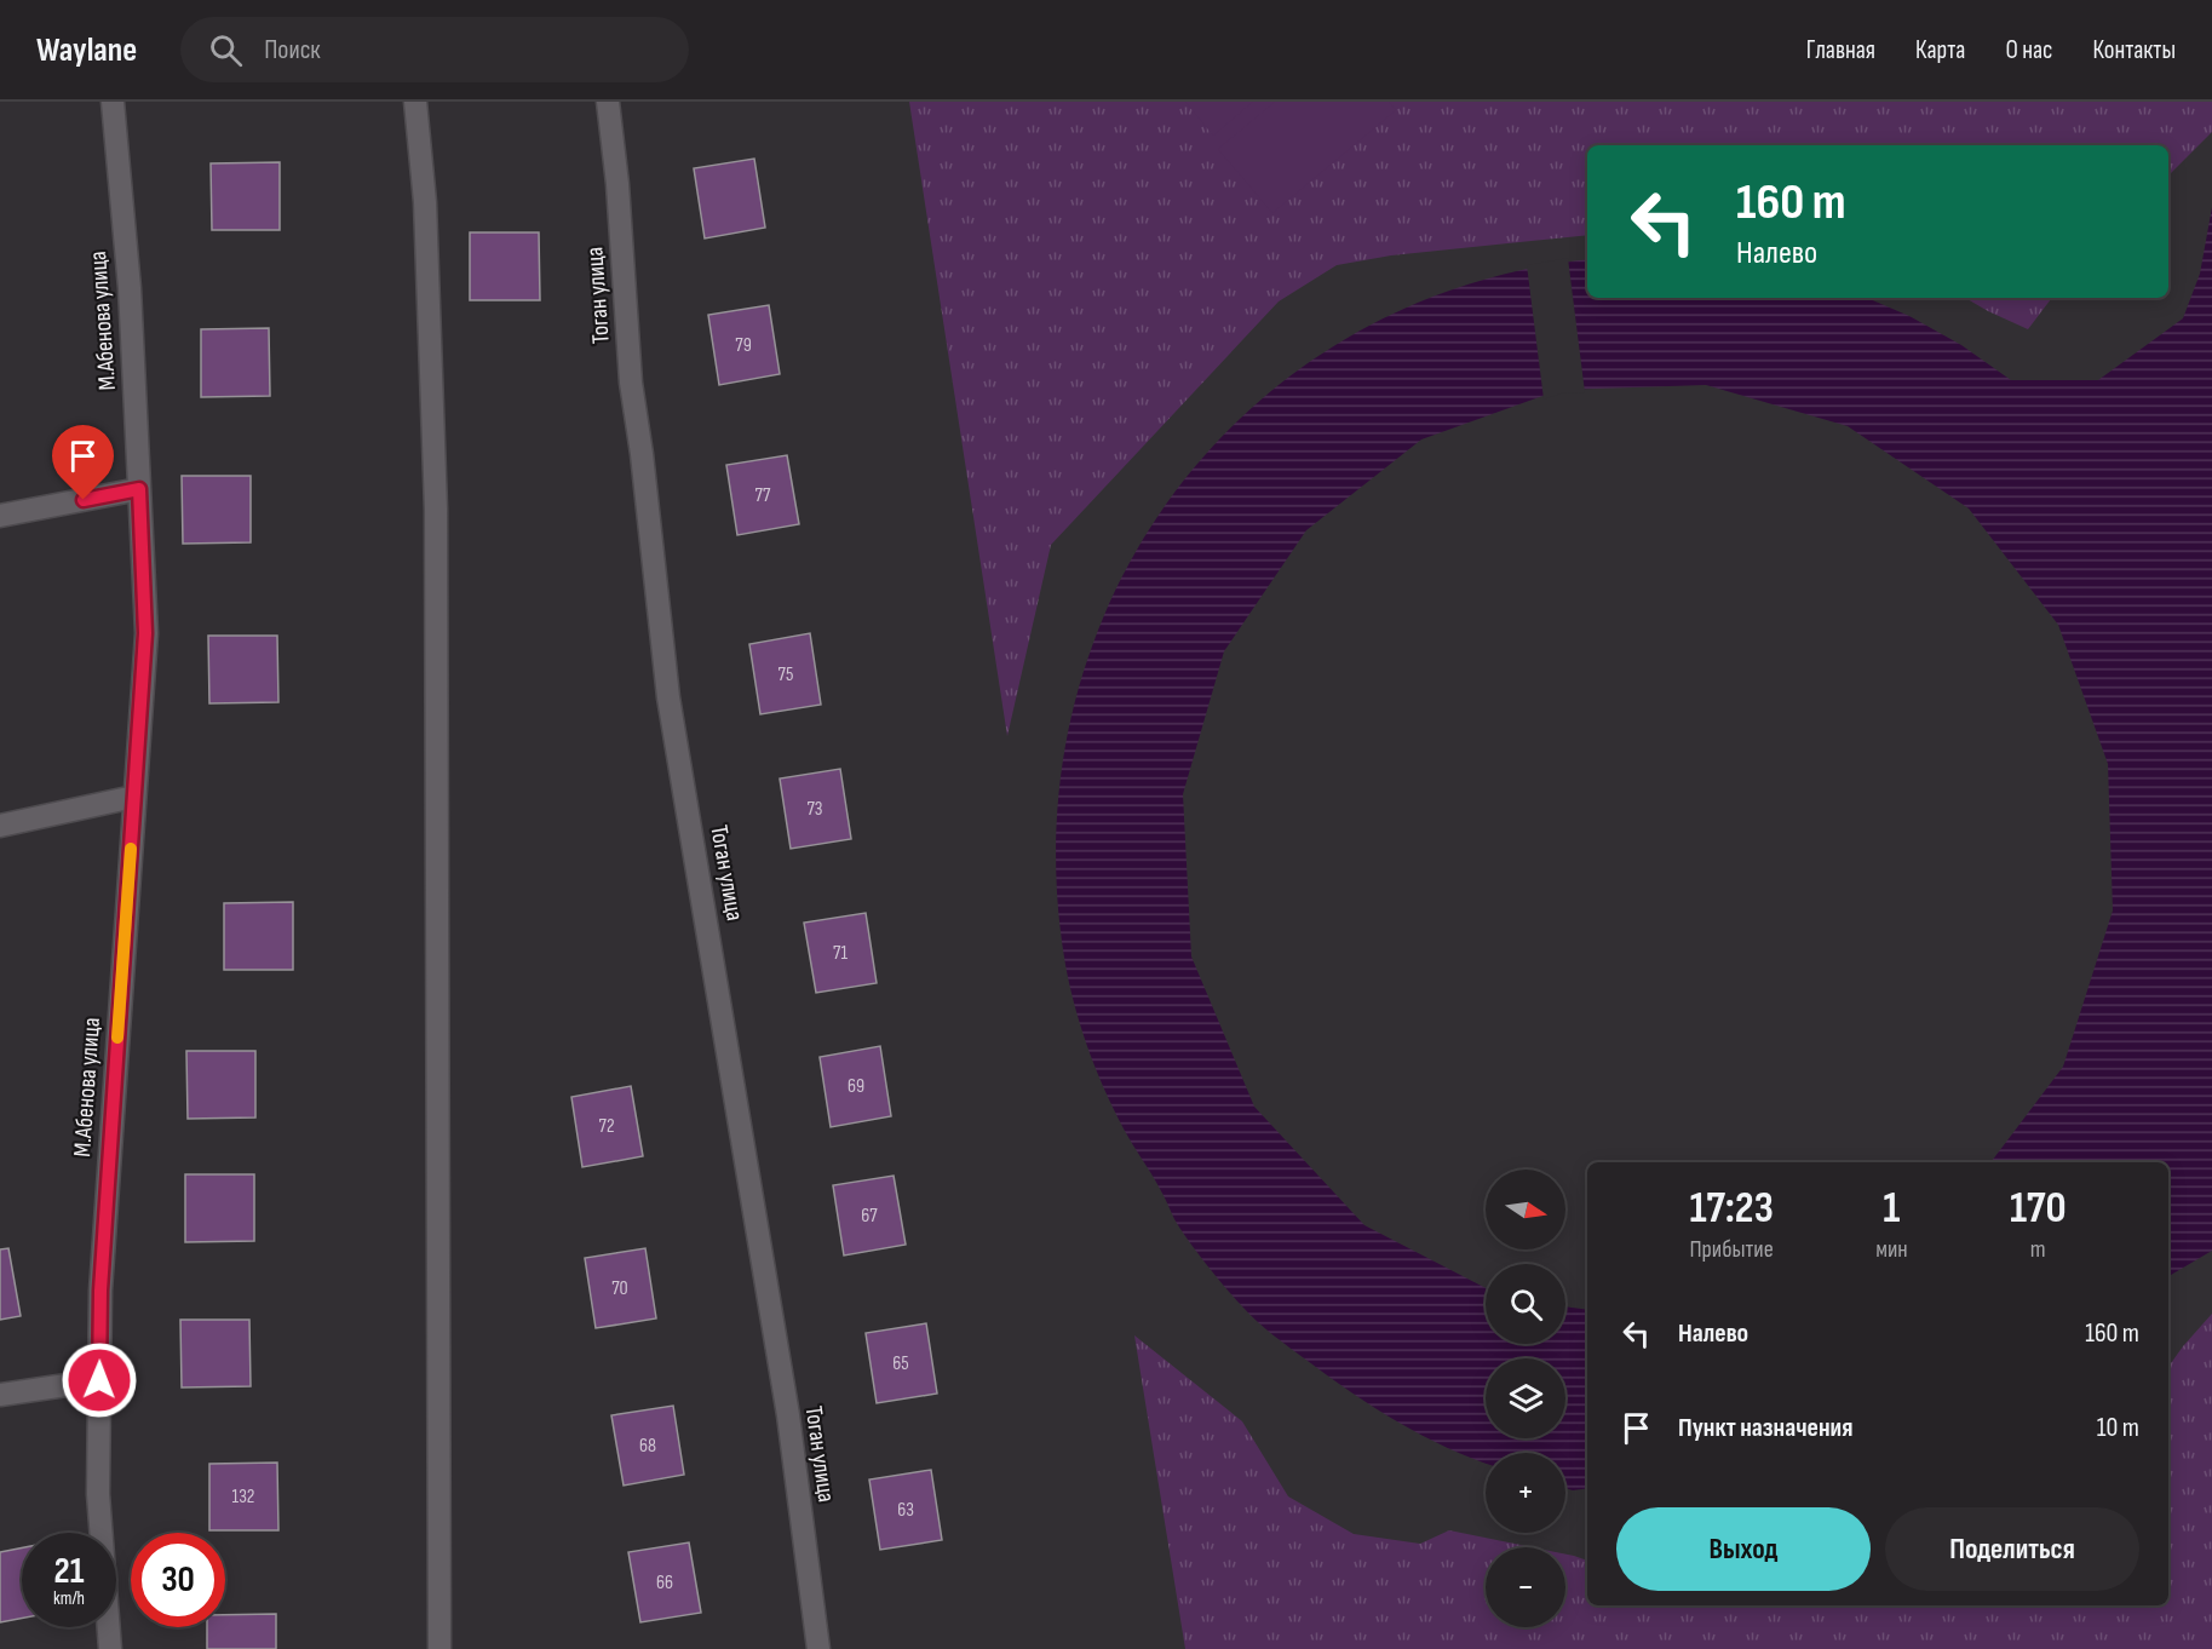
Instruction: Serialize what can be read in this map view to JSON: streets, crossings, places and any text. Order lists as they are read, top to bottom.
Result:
{
  "streets": {
    "street": ["Тоган улица", "М.Абенова улица"]
  },
  "house_numbers": [
    "79",
    "77",
    "75",
    "73",
    "71",
    "69",
    "72",
    "67",
    "70",
    "65",
    "68",
    "132",
    "63",
    "66"
  ],
  "north": "right",
  "page": {
    "header": "Waylane",
    "search": "Поиск",
    "nav": [
      "Главная",
      "Карта",
      "О нас",
      "Контакты"
    ],
    "turn": ["160 m", "Налево"],
    "eta": [
      "17:23",
      "Прибытие",
      "1",
      "мин",
      "170",
      "m"
    ],
    "map_buttons": ["+", "−"],
    "list": [
      {
        "name": "Налево",
        "value": "160 m"
      },
      {
        "name": "Пункт назначения",
        "value": "10 m"
      }
    ],
    "buttons": ["Выход", "Поделиться"],
    "speed": "21 km/h",
    "limit": "30"
  }
}
